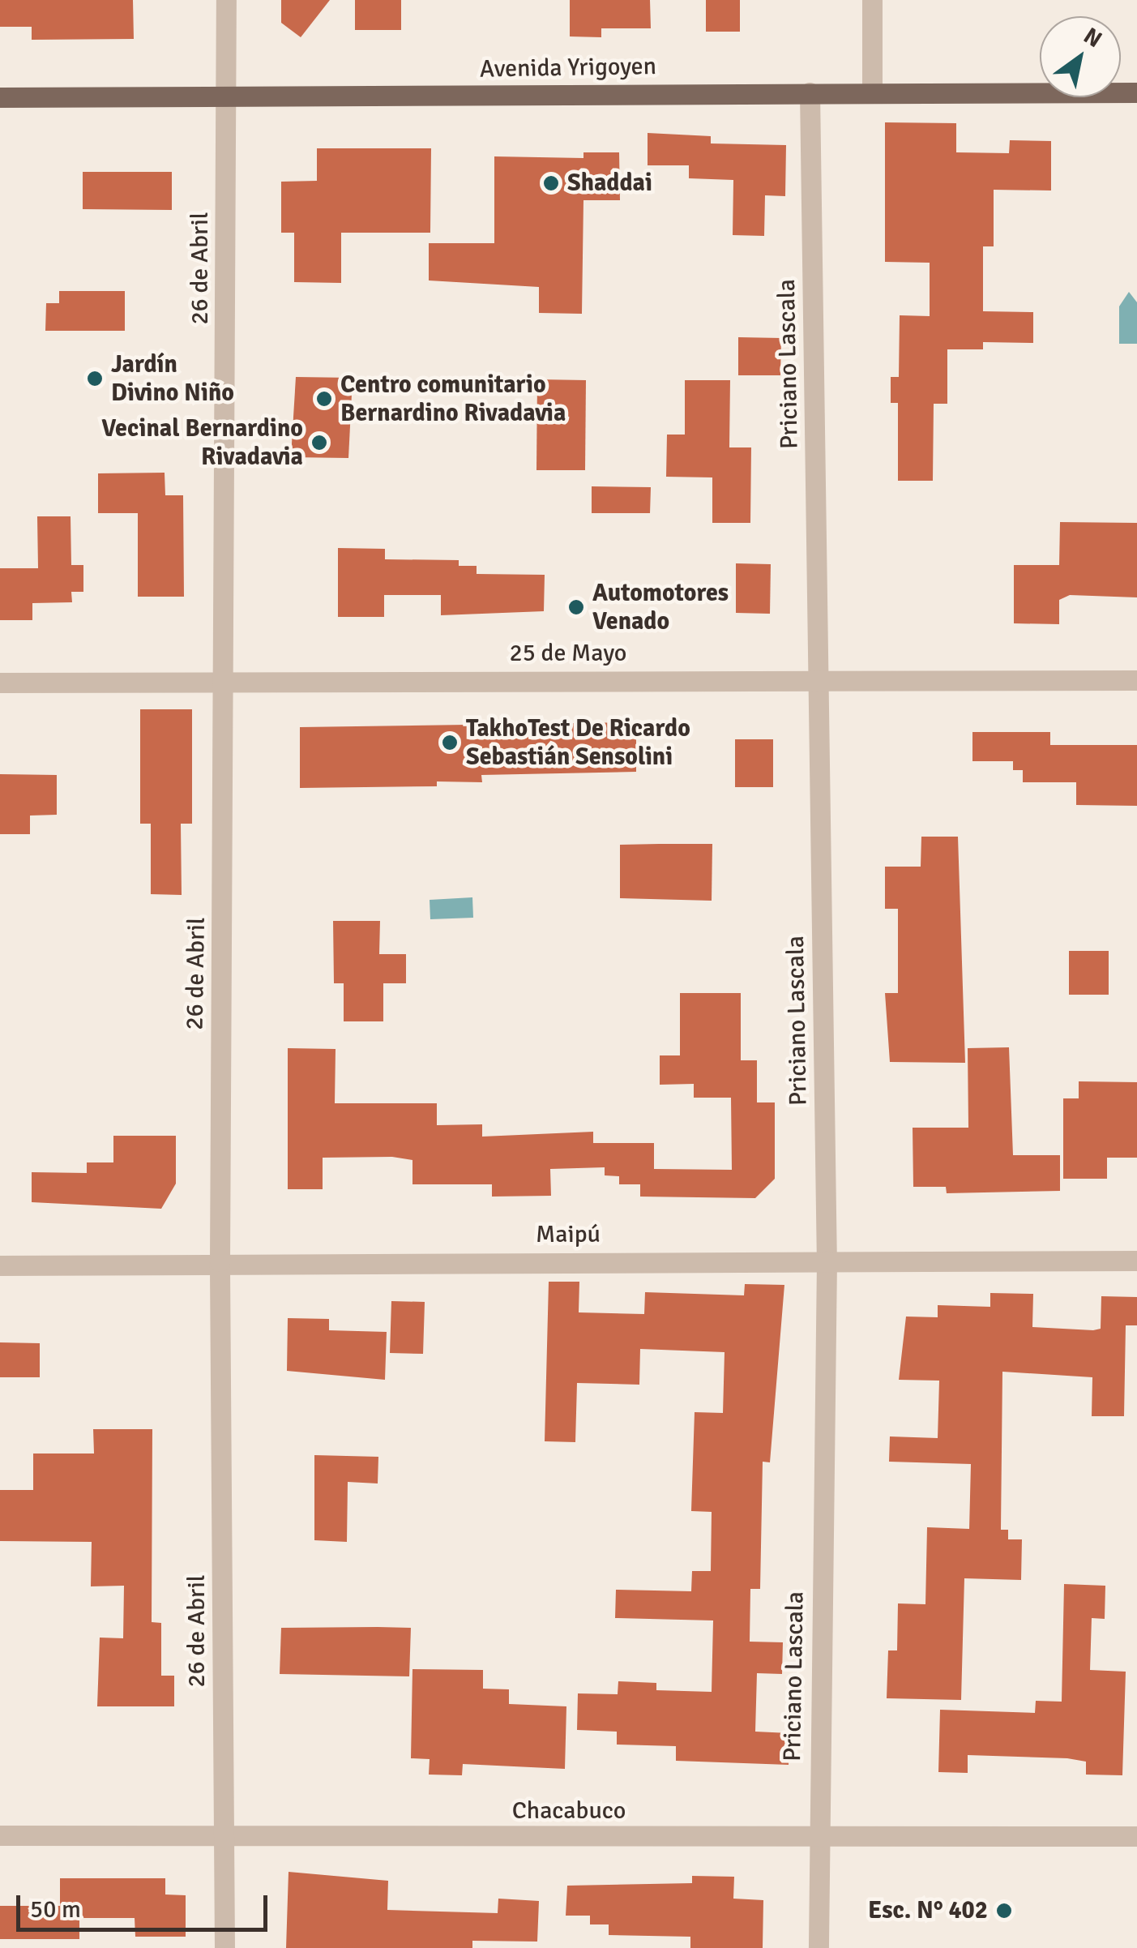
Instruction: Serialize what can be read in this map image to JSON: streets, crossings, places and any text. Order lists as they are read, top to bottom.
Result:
{
  "streets": {
    "main road": ["Avenida Yrigoyen"],
    "street": [
      "26 de Abril",
      "Priciano Lascala",
      "25 de Mayo",
      "Maipú",
      "Chacabuco"
    ]
  },
  "crossings": [
    ["Avenida Yrigoyen", "26 de Abril"],
    ["Avenida Yrigoyen", "Priciano Lascala"],
    ["26 de Abril", "25 de Mayo"],
    ["26 de Abril", "Maipú"],
    ["26 de Abril", "Chacabuco"],
    ["Priciano Lascala", "25 de Mayo"],
    ["Priciano Lascala", "Maipú"],
    ["Priciano Lascala", "Chacabuco"]
  ],
  "places": [
    "Shaddai",
    "Jardín Divino Niño",
    "Centro comunitario Bernardino Rivadavia",
    "Vecinal Bernardino Rivadavia",
    "Automotores Venado",
    "TakhoTest De Ricardo Sebastián Sensolini",
    "Esc. N° 402"
  ],
  "scale_bar": "50 m",
  "north": "top right"
}
